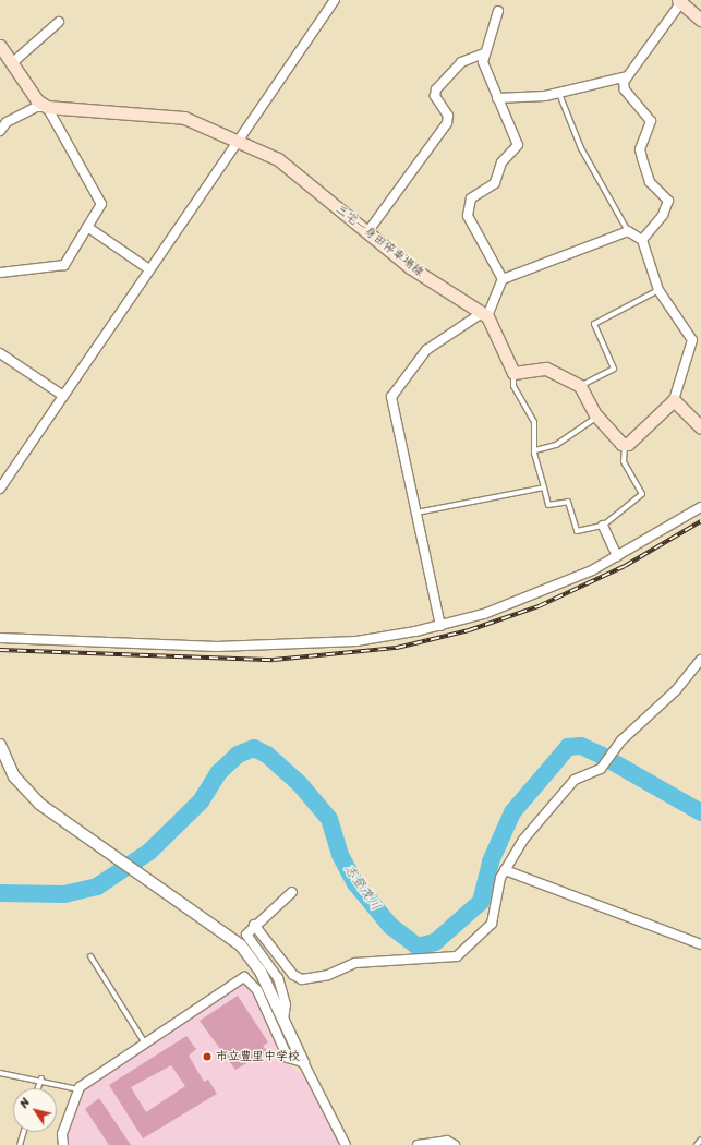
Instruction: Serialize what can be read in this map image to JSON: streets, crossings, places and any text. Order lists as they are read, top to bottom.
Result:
{
  "streets": {
    "main road": ["三宅一身田停車場線"]
  },
  "water": ["志登茂川"],
  "places": ["市立豊里中学校"],
  "north": "top left"
}
